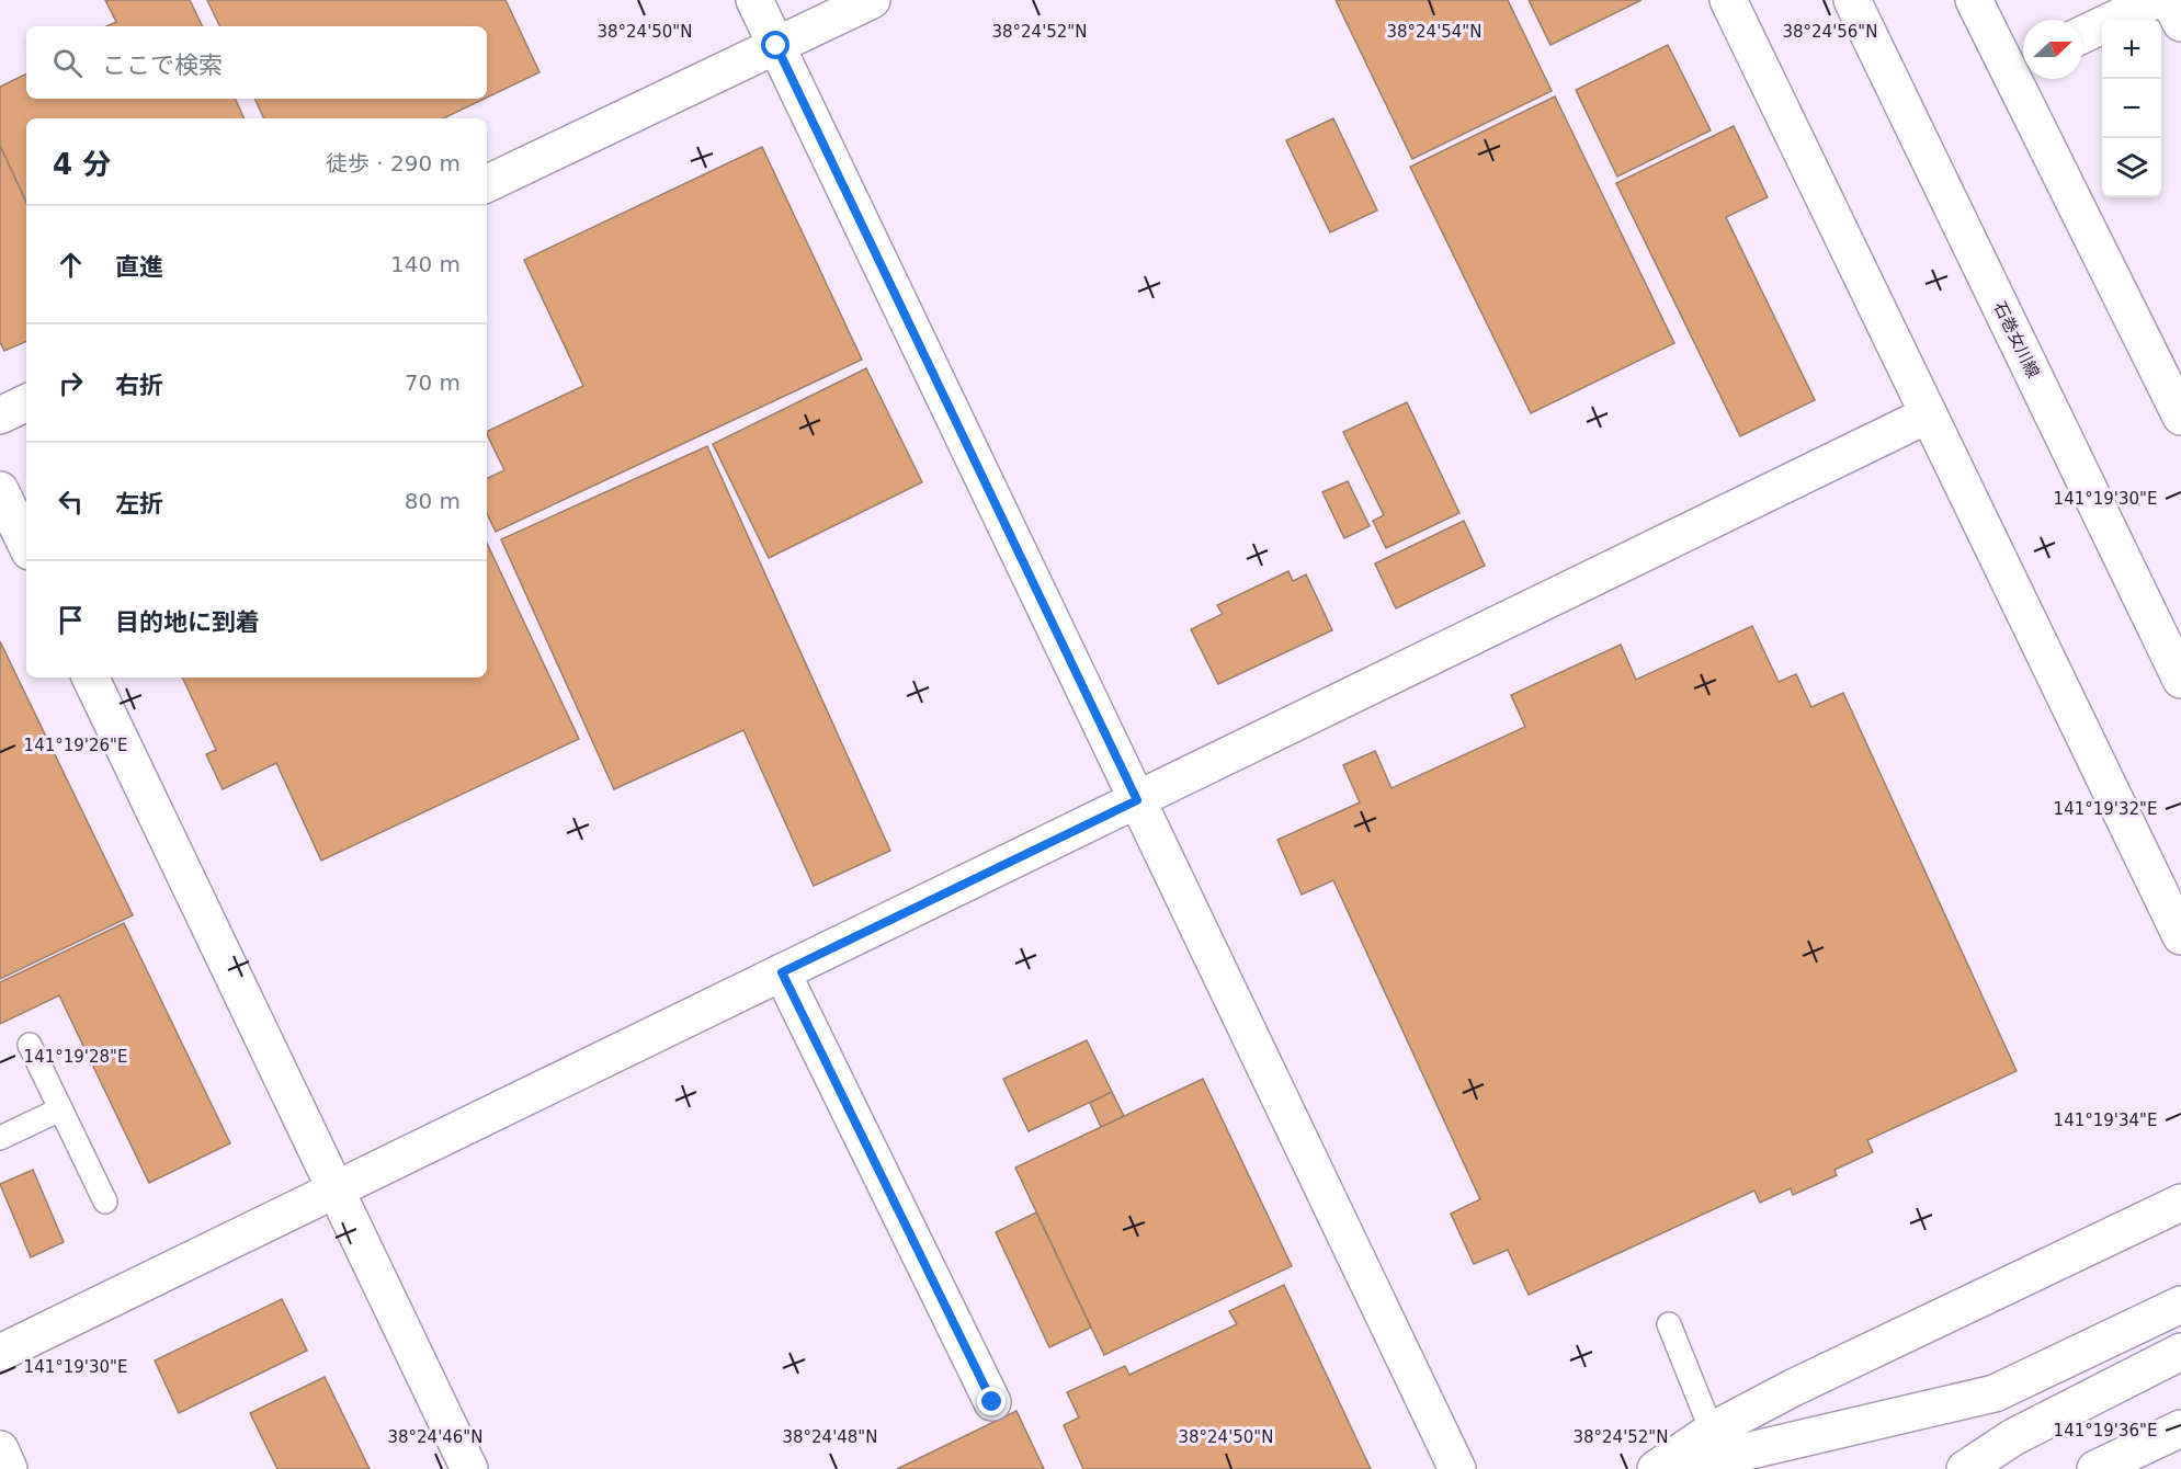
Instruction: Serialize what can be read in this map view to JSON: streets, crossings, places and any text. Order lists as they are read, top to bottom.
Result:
{
  "streets": {
    "street": ["石巻女川線"]
  },
  "north": "right",
  "page": {
    "map_buttons": ["+", "−"],
    "search": "ここで検索",
    "heading": ["4 分", "徒歩 · 290 m"],
    "list": [
      ["直進", "140 m"],
      ["右折", "70 m"],
      ["左折", "80 m"],
      "目的地に到着"
    ]
  },
  "coordinates": [
    "38°24'50\"N",
    "38°24'52\"N",
    "38°24'54\"N",
    "38°24'56\"N",
    "141°19'30\"E",
    "141°19'26\"E",
    "141°19'32\"E",
    "141°19'28\"E",
    "141°19'34\"E",
    "141°19'36\"E",
    "38°24'46\"N",
    "38°24'48\"N"
  ]
}
